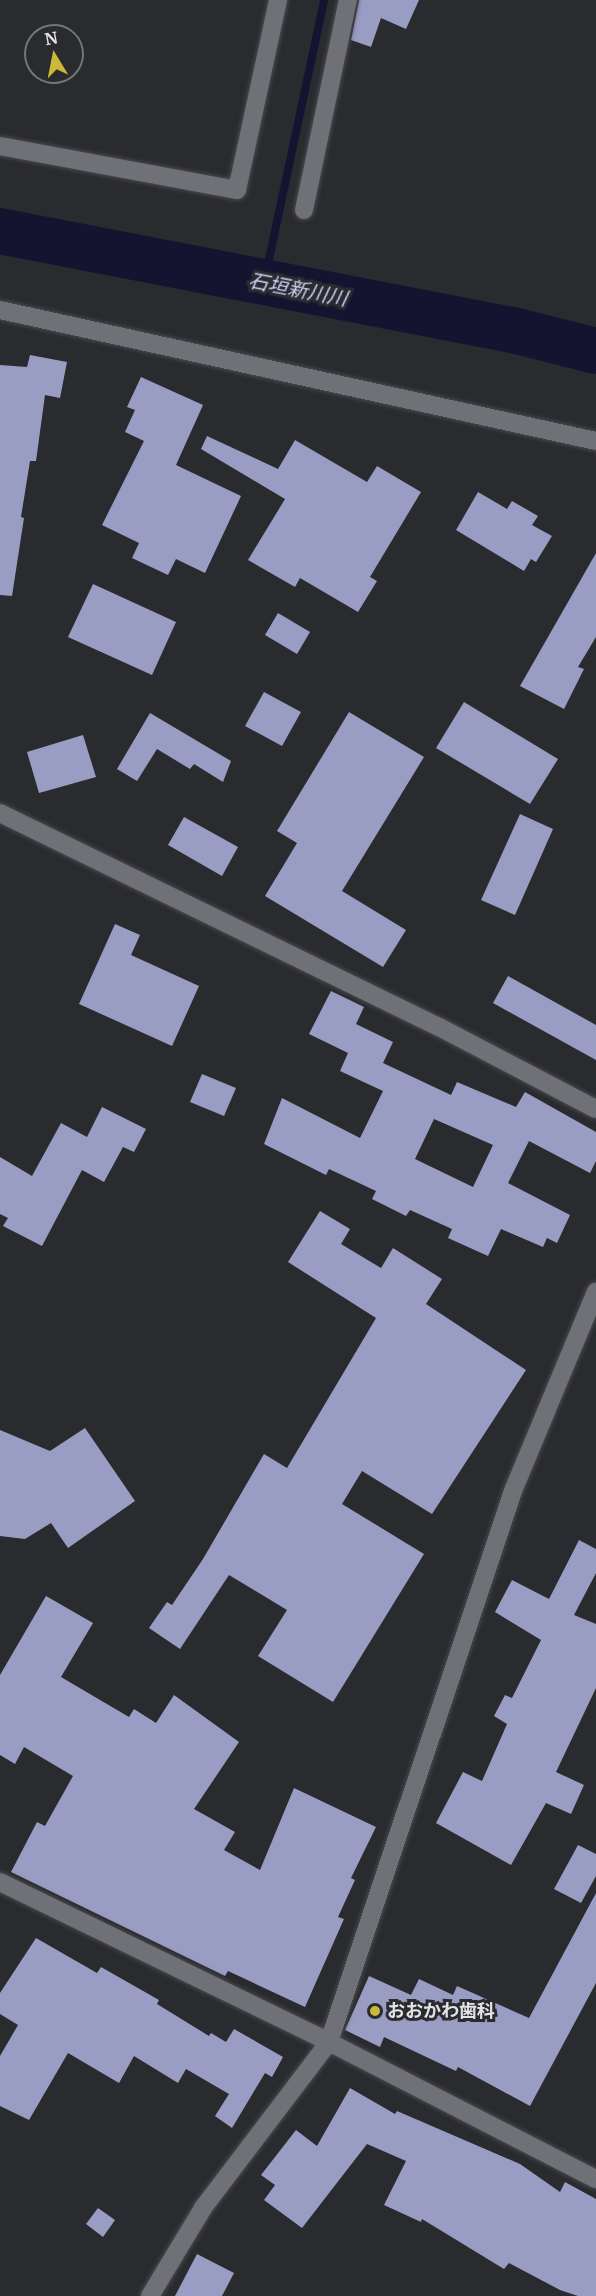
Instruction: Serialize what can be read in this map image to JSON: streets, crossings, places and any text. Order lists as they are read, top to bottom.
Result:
{
  "water": ["石垣新川川"],
  "places": ["おおかわ歯科"],
  "north": "top"
}
